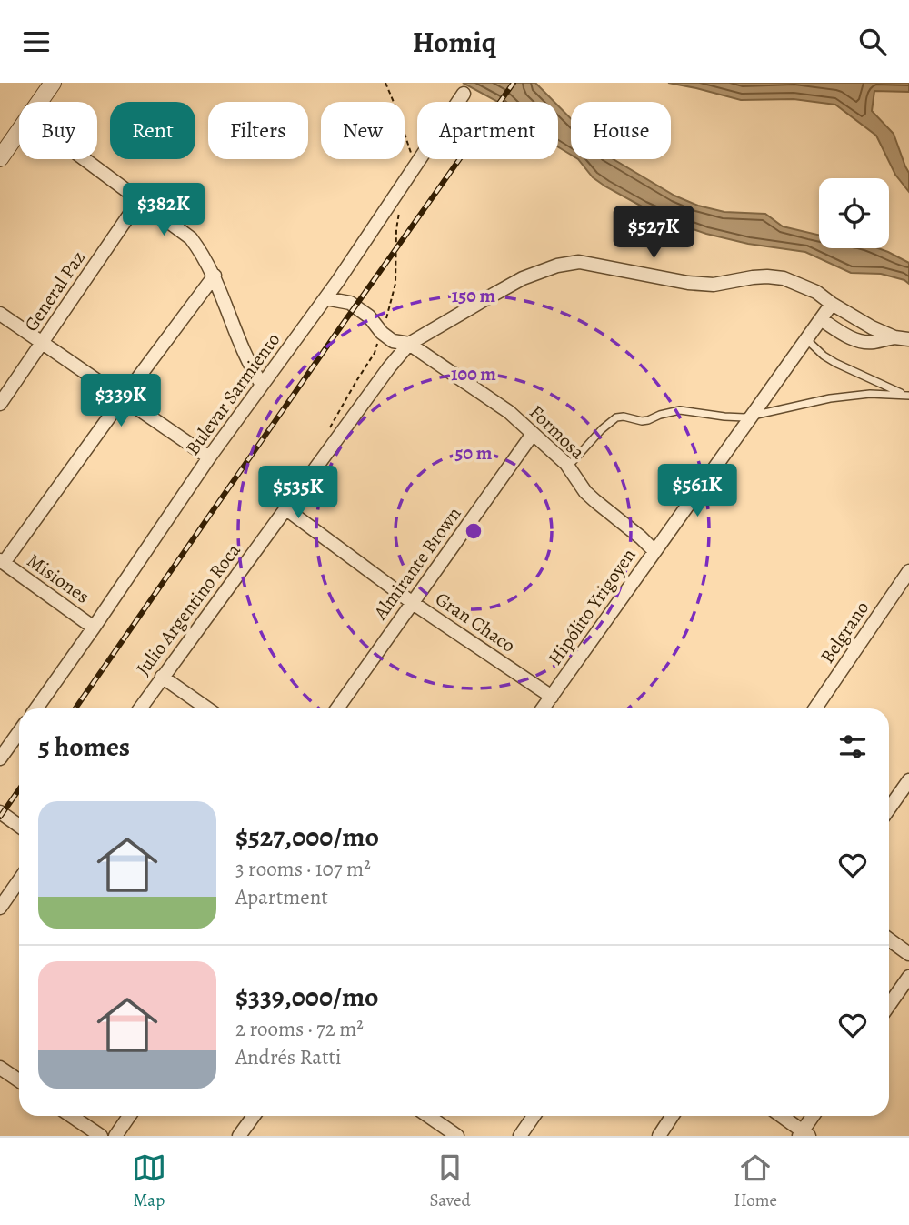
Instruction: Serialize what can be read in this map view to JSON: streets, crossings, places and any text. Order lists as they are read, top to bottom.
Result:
{
  "streets": {
    "street": [
      "General Paz",
      "Bulevar Sarmiento",
      "Formosa",
      "Almirante Brown",
      "Misiones",
      "Hipólito Yrigoyen",
      "Julio Argentino Roca",
      "Gran Chaco",
      "Belgrano"
    ]
  },
  "crossings": [
    ["Bulevar Sarmiento", "Formosa"],
    ["Bulevar Sarmiento", "Misiones"],
    ["Formosa", "Almirante Brown"],
    ["Formosa", "Hipólito Yrigoyen"],
    ["Formosa", "Julio Argentino Roca"],
    ["Almirante Brown", "Gran Chaco"],
    ["Hipólito Yrigoyen", "Julio Argentino Roca"],
    ["Hipólito Yrigoyen", "Gran Chaco"],
    ["Julio Argentino Roca", "Gran Chaco"]
  ],
  "page": {
    "header": "Homiq",
    "chip": [
      "Buy",
      "Rent",
      "Filters",
      "New",
      "Apartment",
      "House"
    ],
    "price": [
      "$382K",
      "$527K",
      "$339K",
      "$561K",
      "$535K"
    ],
    "heading": "5 homes",
    "list": [
      {
        "name": "$527,000/mo",
        "note": "3 rooms · 107 m² · Apartment"
      },
      {
        "name": "$339,000/mo",
        "note": "2 rooms · 72 m² · Andrés Ratti"
      }
    ],
    "tabs": ["Map", "Saved", "Home"]
  },
  "rings": ["150 m", "100 m", "50 m"]
}
